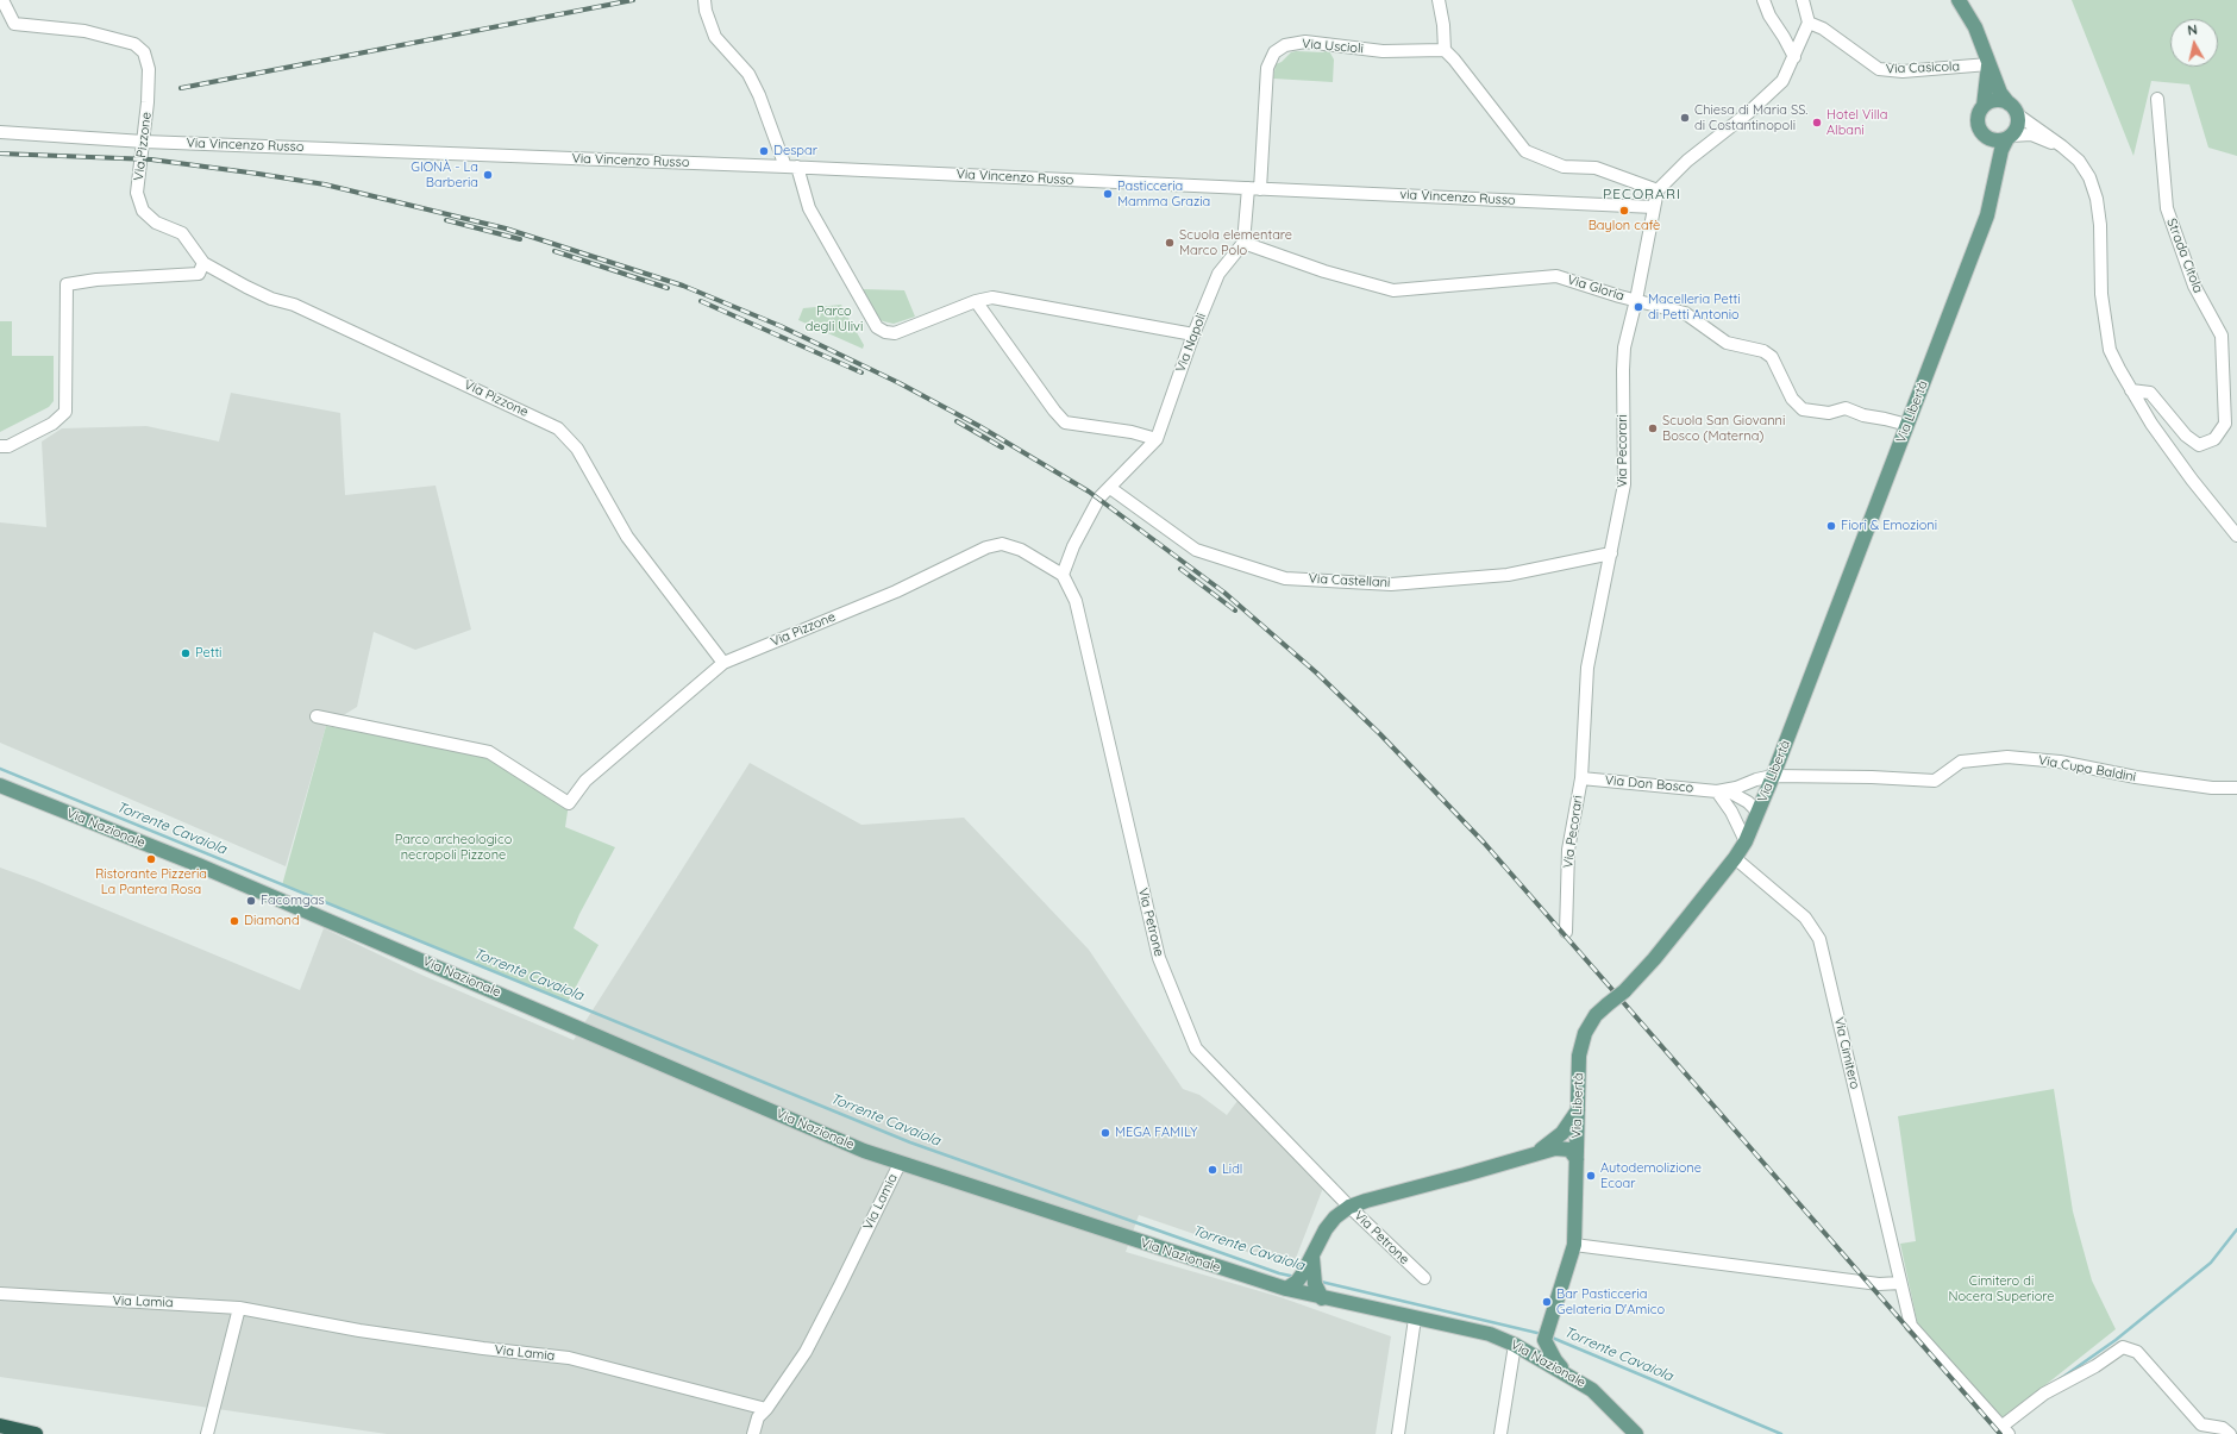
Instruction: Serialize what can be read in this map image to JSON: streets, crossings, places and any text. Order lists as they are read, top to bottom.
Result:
{
  "streets": {
    "main road": ["Via Libertà", "Via Nazionale"],
    "street": [
      "Via Uscioli",
      "Via Casicola",
      "Via Vincenzo Russo",
      "Via Pizzone",
      "via Vincenzo Russo",
      "Strada Citola",
      "Via Gloria",
      "Via Napoli",
      "Via Pecorari",
      "Via Castellani",
      "Via Cupa Baldini",
      "Via Don Bosco",
      "Via Petrone",
      "Via Cimitero",
      "Via Lamia"
    ]
  },
  "crossings": [
    ["Via Uscioli", "Via Vincenzo Russo"],
    ["Via Uscioli", "via Vincenzo Russo"],
    ["Via Vincenzo Russo", "Via Pizzone"],
    ["Via Vincenzo Russo", "via Vincenzo Russo"],
    ["Via Pizzone", "Via Petrone"],
    ["via Vincenzo Russo", "Via Pecorari"],
    ["Via Gloria", "Via Napoli"],
    ["Via Gloria", "Via Libertà"],
    ["Via Gloria", "Via Pecorari"],
    ["Via Napoli", "Via Castellani"],
    ["Via Libertà", "Via Cupa Baldini"],
    ["Via Libertà", "Via Don Bosco"],
    ["Via Libertà", "Via Cimitero"],
    ["Via Pecorari", "Via Castellani"],
    ["Via Pecorari", "Via Don Bosco"],
    ["Via Cupa Baldini", "Via Don Bosco"],
    ["Via Nazionale", "Via Lamia"]
  ],
  "districts": ["PECORARI"],
  "water": ["Torrente Cavaiola"],
  "parks": ["Parco degli Ulivi", "Parco archeologico necropoli Pizzone", "Cimitero di Nocera Superiore"],
  "places": [
    "Chiesa di Maria SS. di Costantinopoli",
    "Hotel Villa Albani",
    "Despar",
    "GIONÀ - La Barberia",
    "Pasticceria Mamma Grazia",
    "Baylon cafè",
    "Scuola elementare Marco Polo",
    "Macelleria Petti di Petti Antonio",
    "Scuola San Giovanni Bosco (Materna)",
    "Fiori & Emozioni",
    "Petti",
    "Ristorante Pizzeria La Pantera Rosa",
    "Facomgas",
    "Diamond",
    "MEGA FAMILY",
    "Lidl",
    "Autodemolizione Ecoar",
    "Bar Pasticceria Gelateria D'Amico"
  ],
  "north": "top"
}
